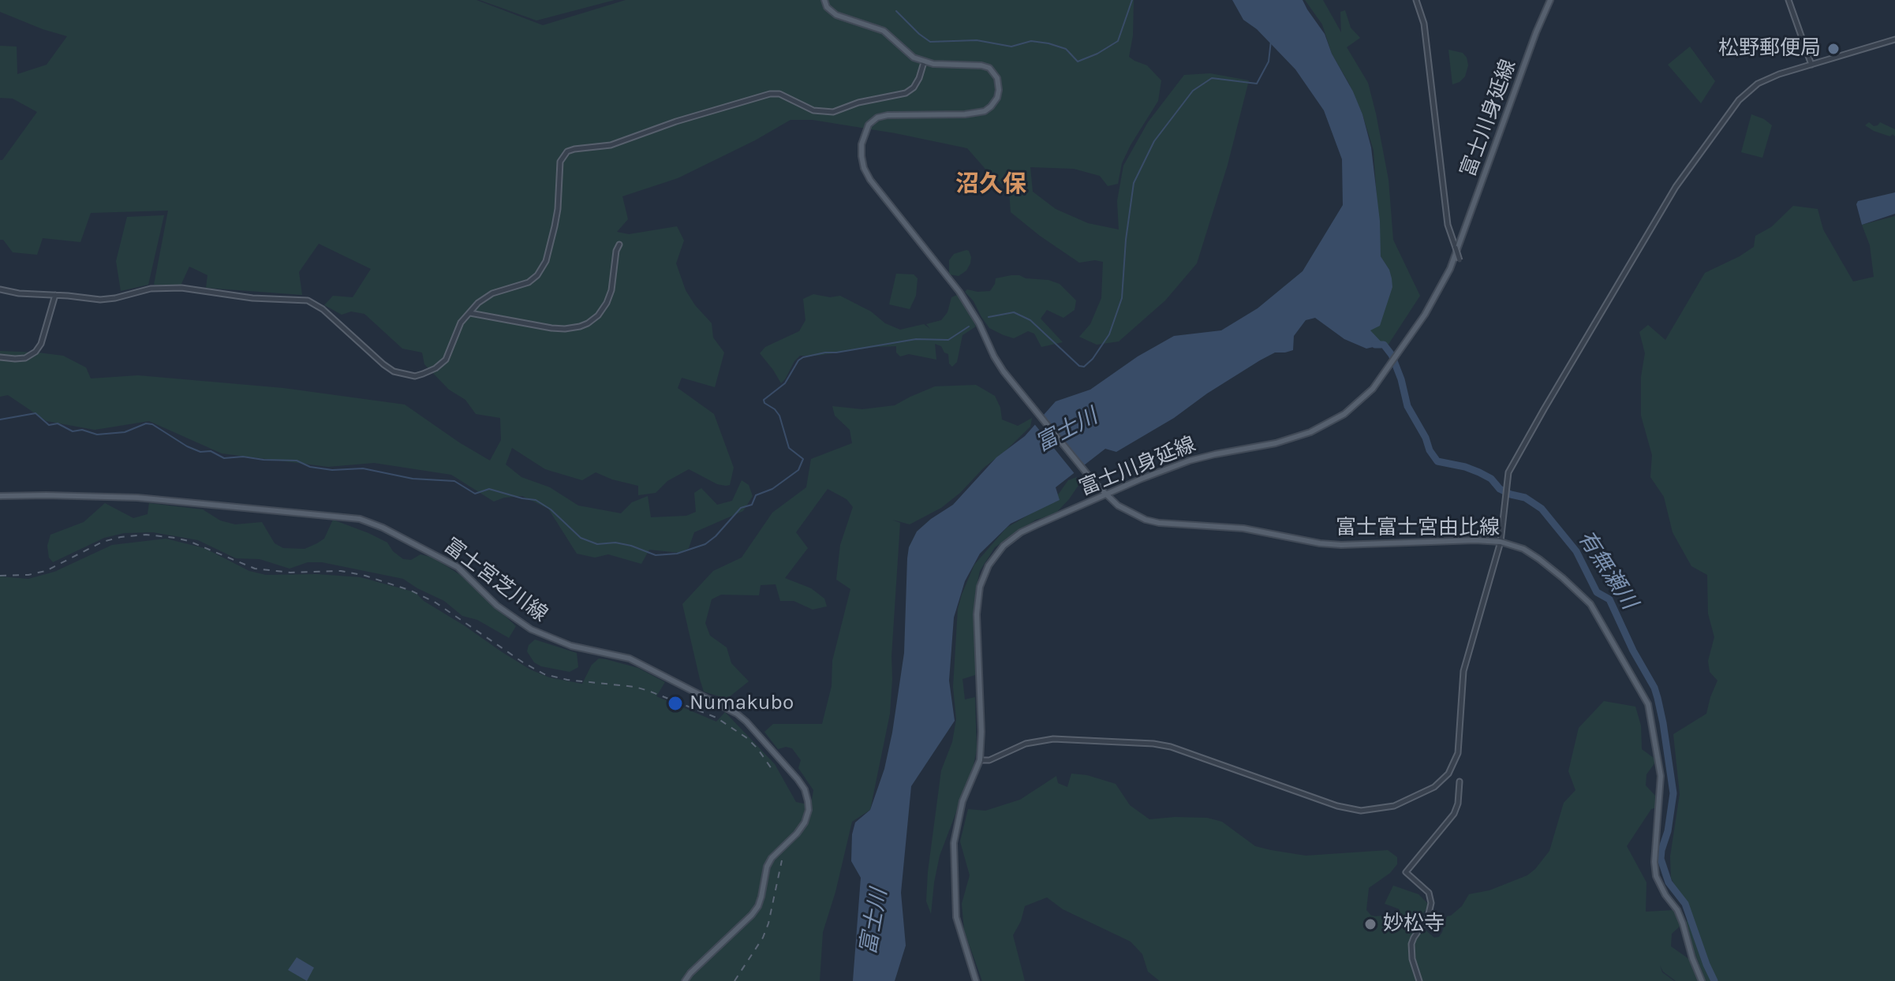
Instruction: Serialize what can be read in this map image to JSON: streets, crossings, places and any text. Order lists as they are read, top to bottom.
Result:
{
  "streets": {
    "main road": ["富士川身延線", "富士富士宮由比線", "富士宮芝川線"]
  },
  "crossings": [
    ["富士川身延線", "富士富士宮由比線"]
  ],
  "districts": ["沼久保"],
  "water": ["富士川", "有無瀬川"],
  "places": ["松野郵便局", "Numakubo", "妙松寺"]
}
